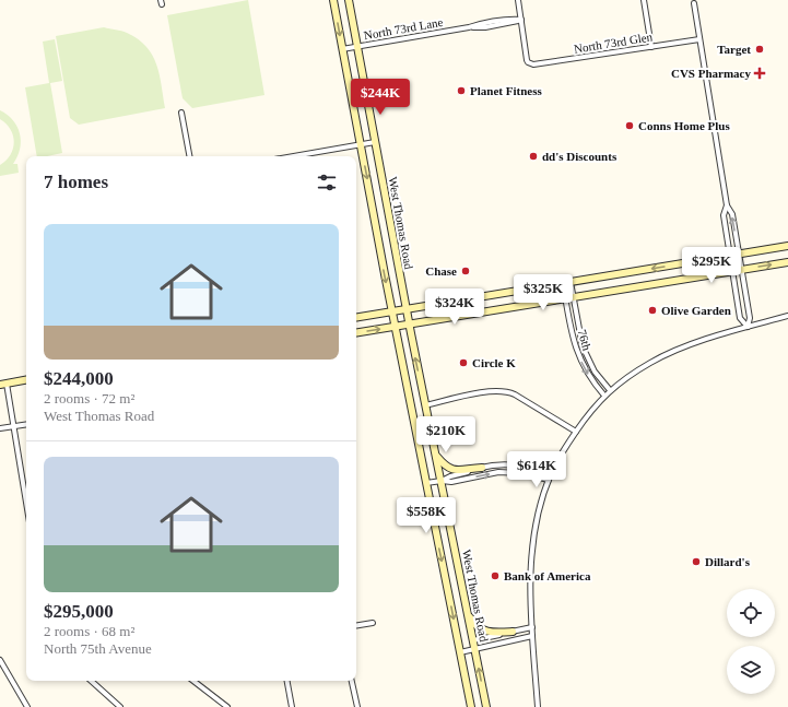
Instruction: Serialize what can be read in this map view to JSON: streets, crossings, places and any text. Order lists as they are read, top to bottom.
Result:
{
  "streets": {
    "main road": ["West Thomas Road"],
    "street": ["North 73rd Lane", "North 73rd Glen", "76th"]
  },
  "crossings": [
    ["North 73rd Lane", "North 73rd Glen"],
    ["North 73rd Lane", "West Thomas Road"]
  ],
  "places": {
    "other": [
      "Target",
      "Planet Fitness",
      "Conns Home Plus",
      "dd's Discounts",
      "Chase",
      "Olive Garden",
      "Circle K",
      "Dillard's",
      "Bank of America"
    ],
    "health": ["CVS Pharmacy"]
  },
  "page": {
    "price": [
      "$244K",
      "$295K",
      "$325K",
      "$324K",
      "$210K",
      "$614K",
      "$558K"
    ],
    "heading": "7 homes",
    "list": [
      {
        "name": "$244,000",
        "note": "2 rooms · 72 m² · West Thomas Road"
      },
      {
        "name": "$295,000",
        "note": "2 rooms · 68 m² · North 75th Avenue"
      }
    ]
  }
}
